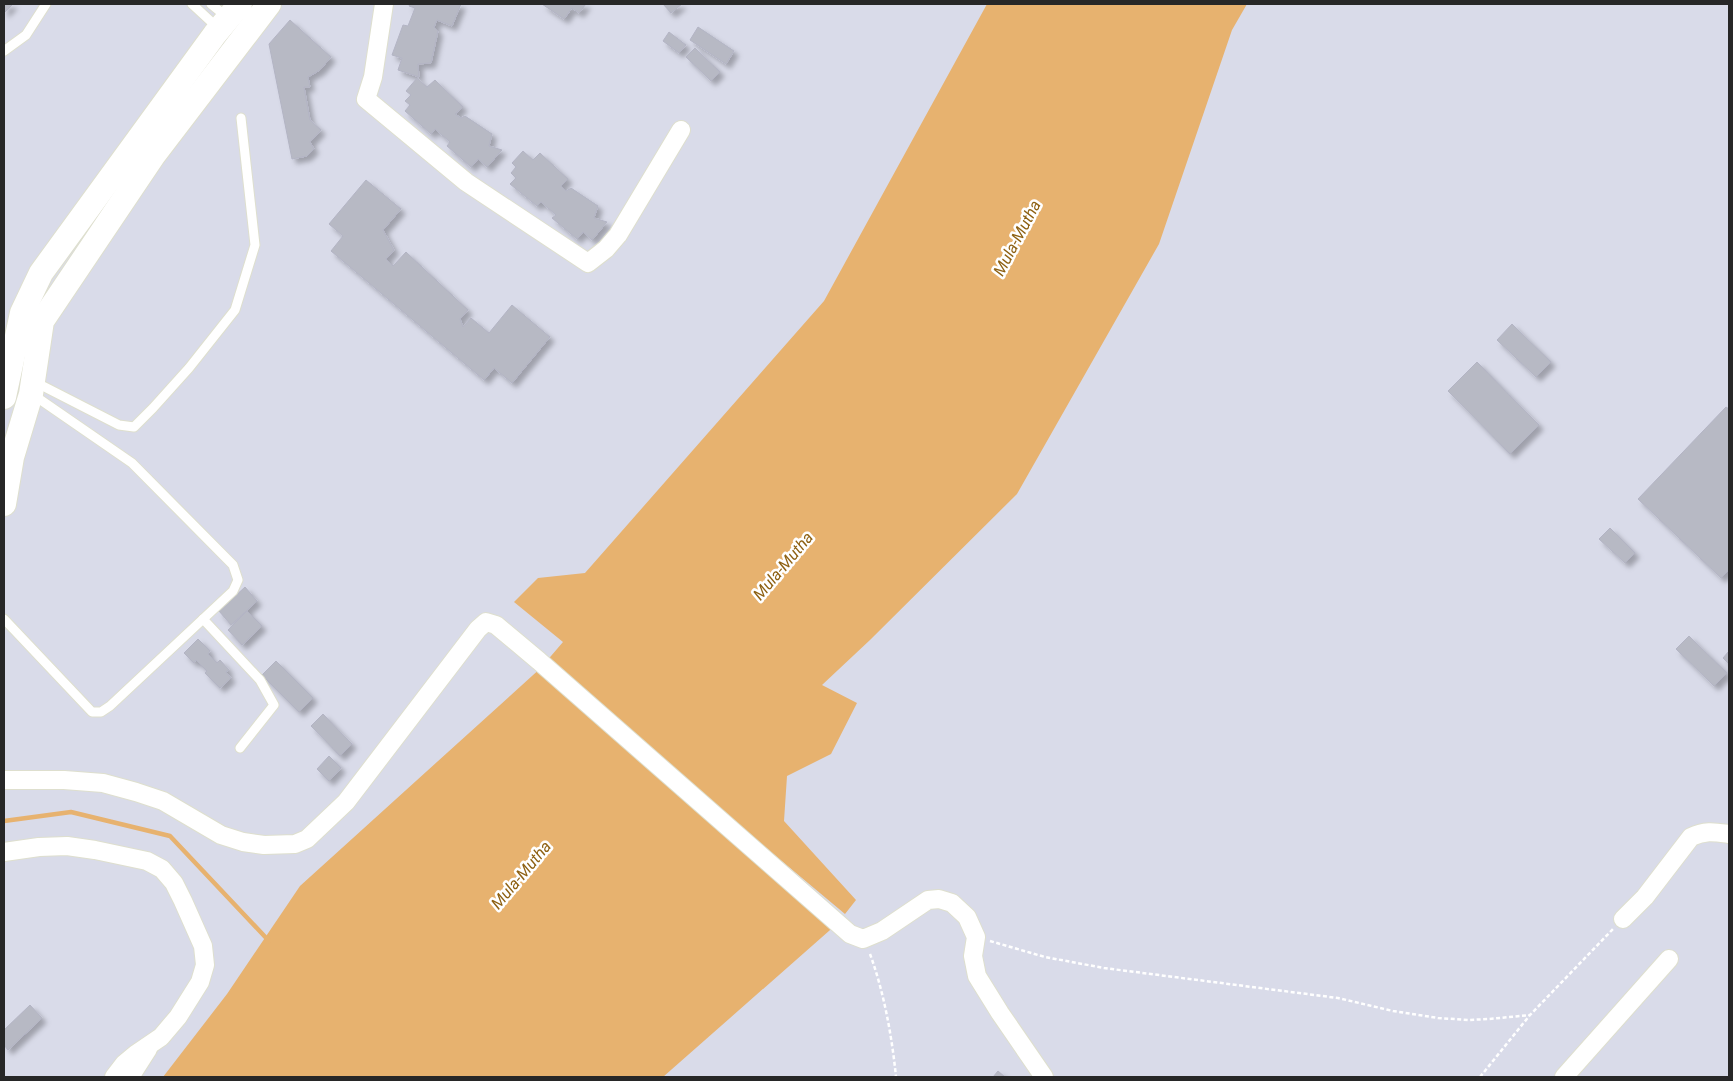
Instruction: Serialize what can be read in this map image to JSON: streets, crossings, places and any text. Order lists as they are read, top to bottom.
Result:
{
  "water": ["Mula-Mutha"]
}
